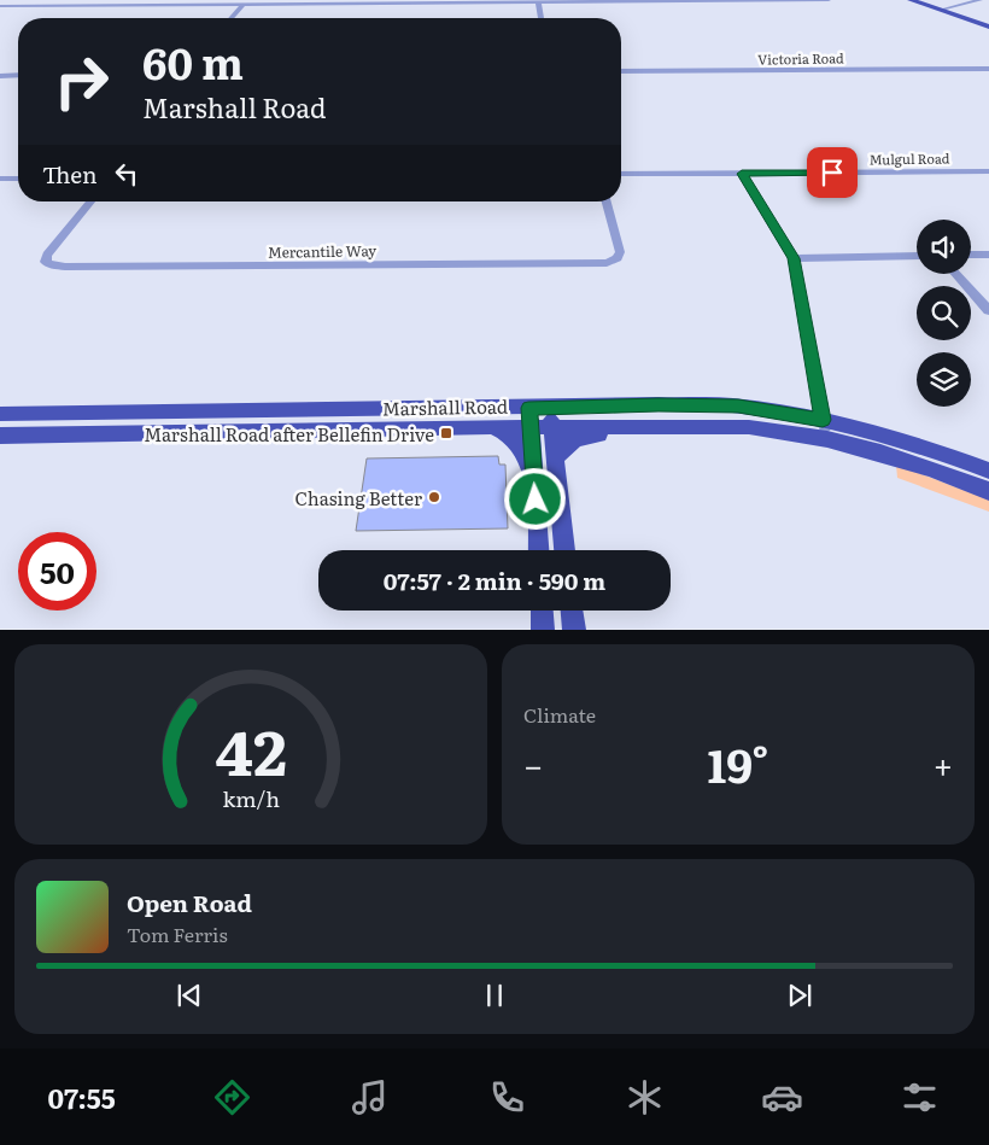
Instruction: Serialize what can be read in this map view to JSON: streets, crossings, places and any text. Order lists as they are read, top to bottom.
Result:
{
  "streets": {
    "main road": ["Marshall Road"],
    "street": ["Victoria Road", "Mulgul Road", "Mercantile Way"]
  },
  "places": {
    "transit": ["Marshall Road after Bellefin Drive"],
    "other": ["Chasing Better"]
  },
  "page": {
    "turn": ["60 m", "Marshall Road"],
    "then": "Then",
    "limit": "50",
    "trip": "07:57 · 2 min · 590 m",
    "tile": "Climate",
    "heat": ["−", "19°", "+"],
    "song": ["Open Road", "Tom Ferris"],
    "tabs": "07:55",
    "gauge": ["42", "km/h"]
  }
}
